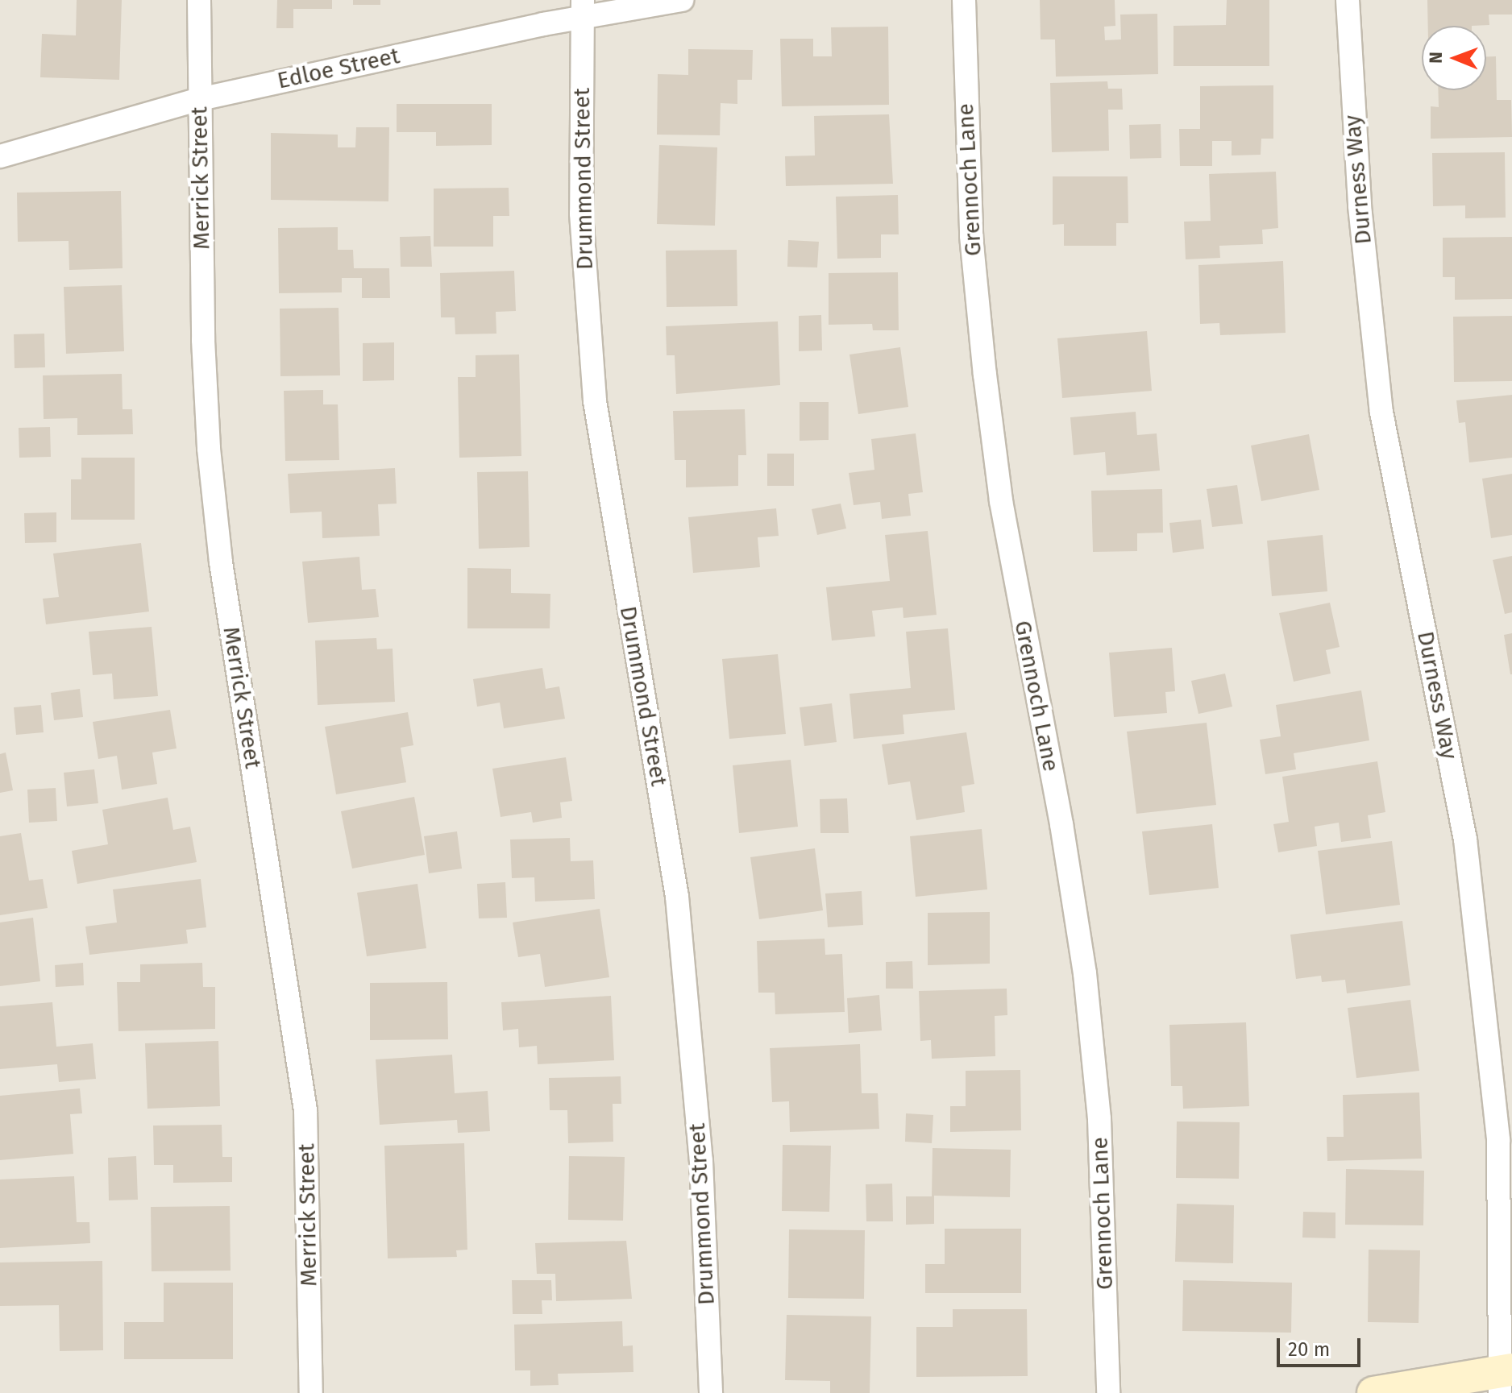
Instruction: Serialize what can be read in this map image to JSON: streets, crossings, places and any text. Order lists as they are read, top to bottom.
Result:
{
  "streets": {
    "street": [
      "Edloe Street",
      "Merrick Street",
      "Drummond Street",
      "Grennoch Lane",
      "Durness Way"
    ]
  },
  "crossings": [
    ["Edloe Street", "Merrick Street"],
    ["Edloe Street", "Drummond Street"]
  ],
  "scale_bar": "20 m",
  "north": "left"
}
